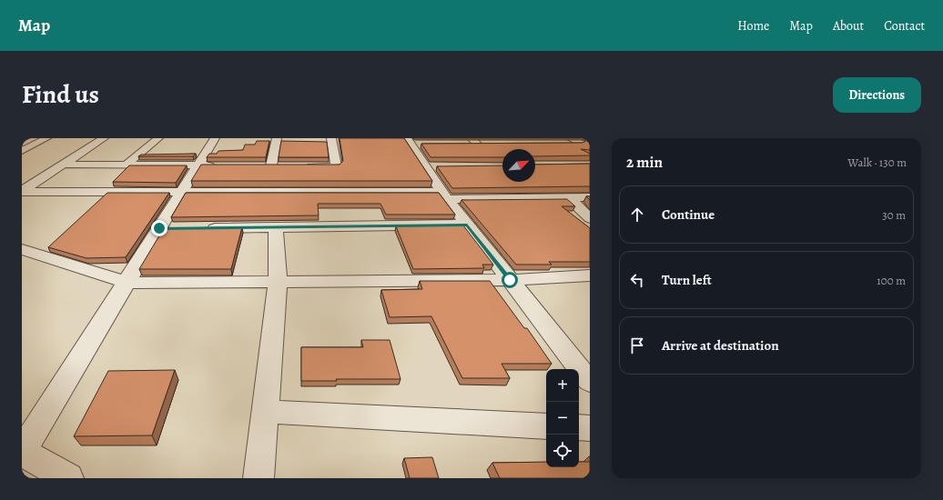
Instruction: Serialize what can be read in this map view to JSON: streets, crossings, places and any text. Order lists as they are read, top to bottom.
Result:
{
  "north": "top right",
  "page": {
    "header": "Map",
    "nav": [
      "Home",
      "Map",
      "About",
      "Contact"
    ],
    "title": "Find us",
    "buttons": "Directions",
    "heading": ["2 min", "Walk · 130 m"],
    "list": [
      ["Continue", "30 m"],
      ["Turn left", "100 m"],
      "Arrive at destination"
    ],
    "map_buttons": ["+", "−"]
  }
}
